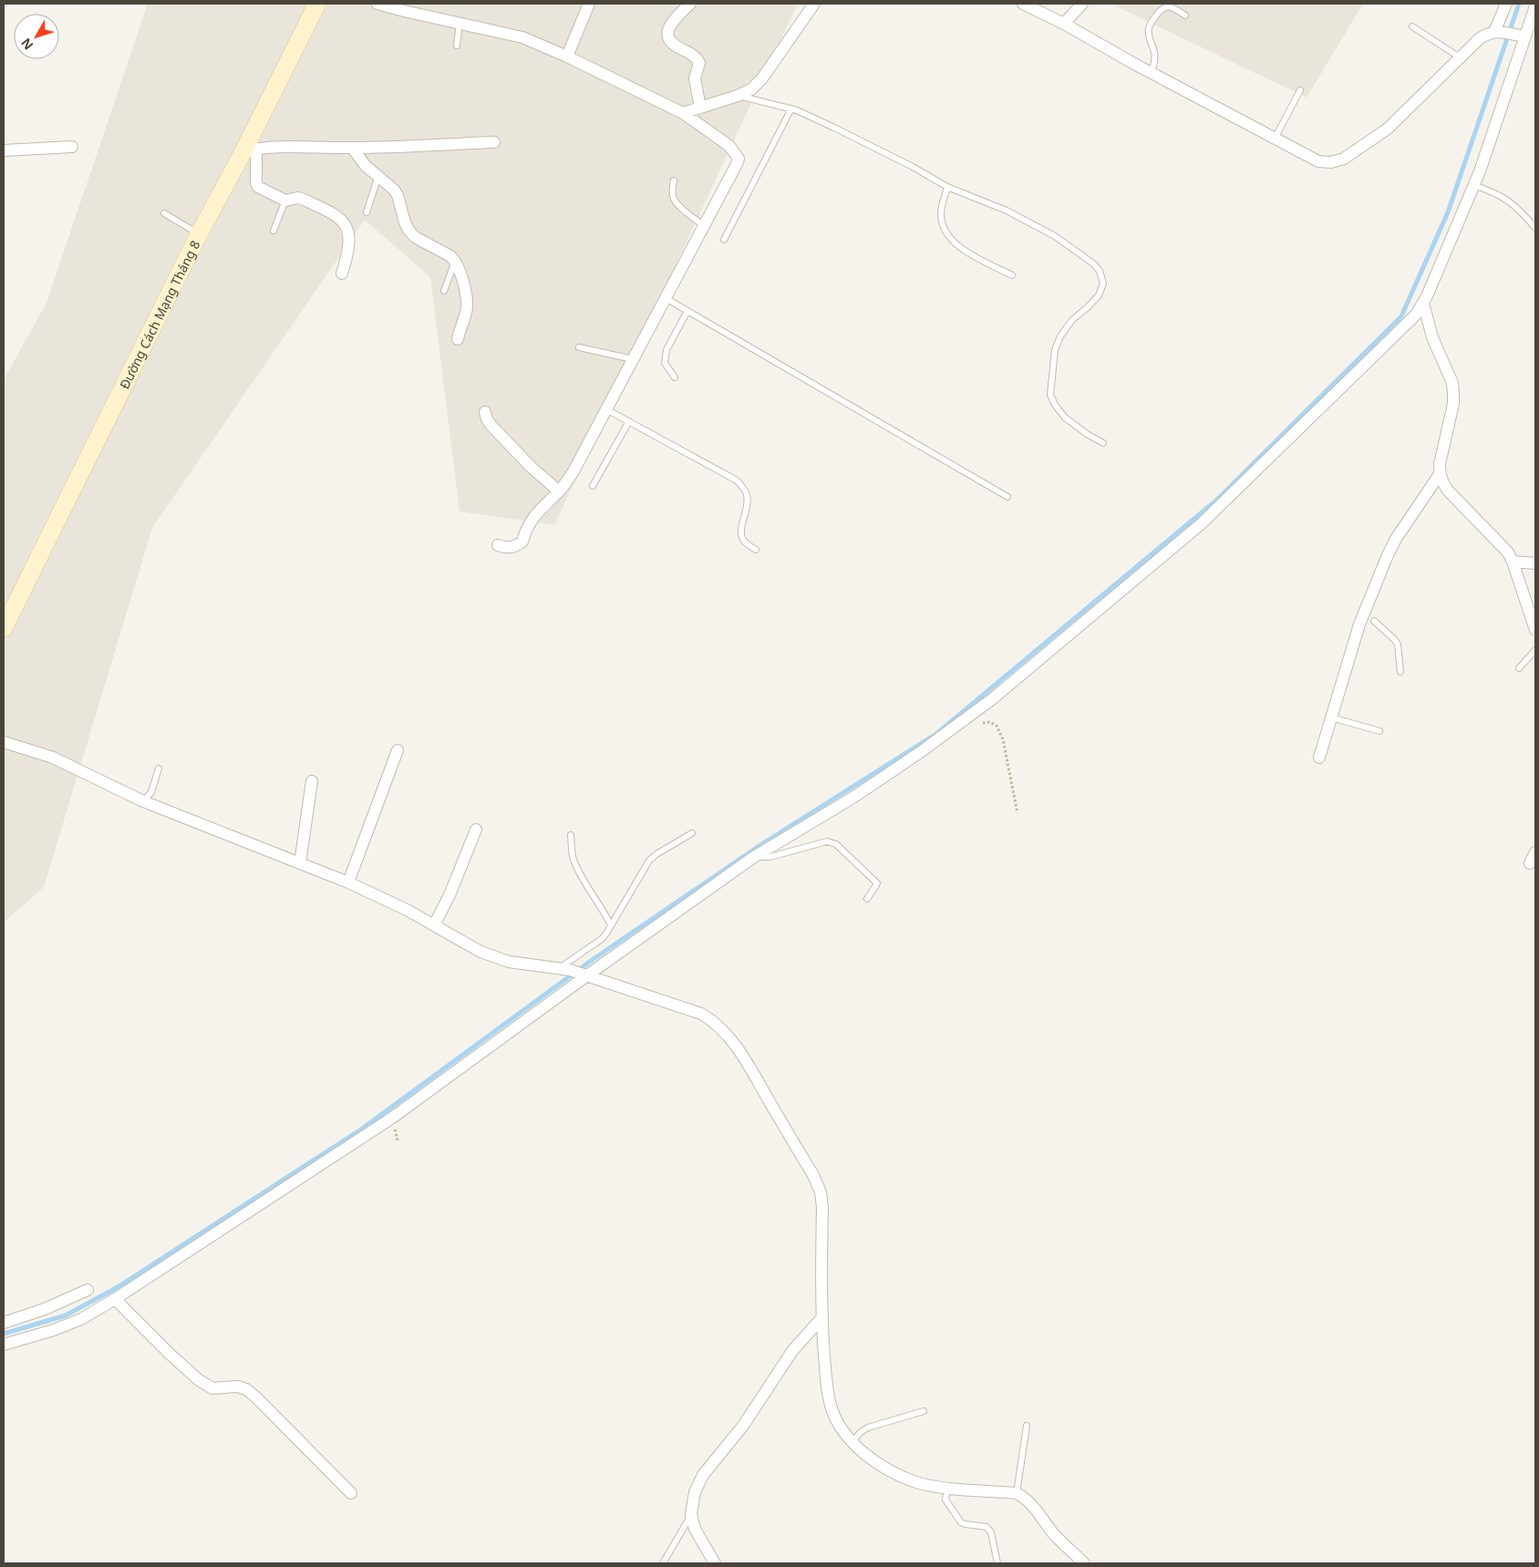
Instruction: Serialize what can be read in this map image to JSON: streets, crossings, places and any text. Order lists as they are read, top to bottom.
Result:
{
  "streets": {
    "street": ["Đường Cách Mạng Tháng 8"]
  },
  "north": "bottom left"
}
